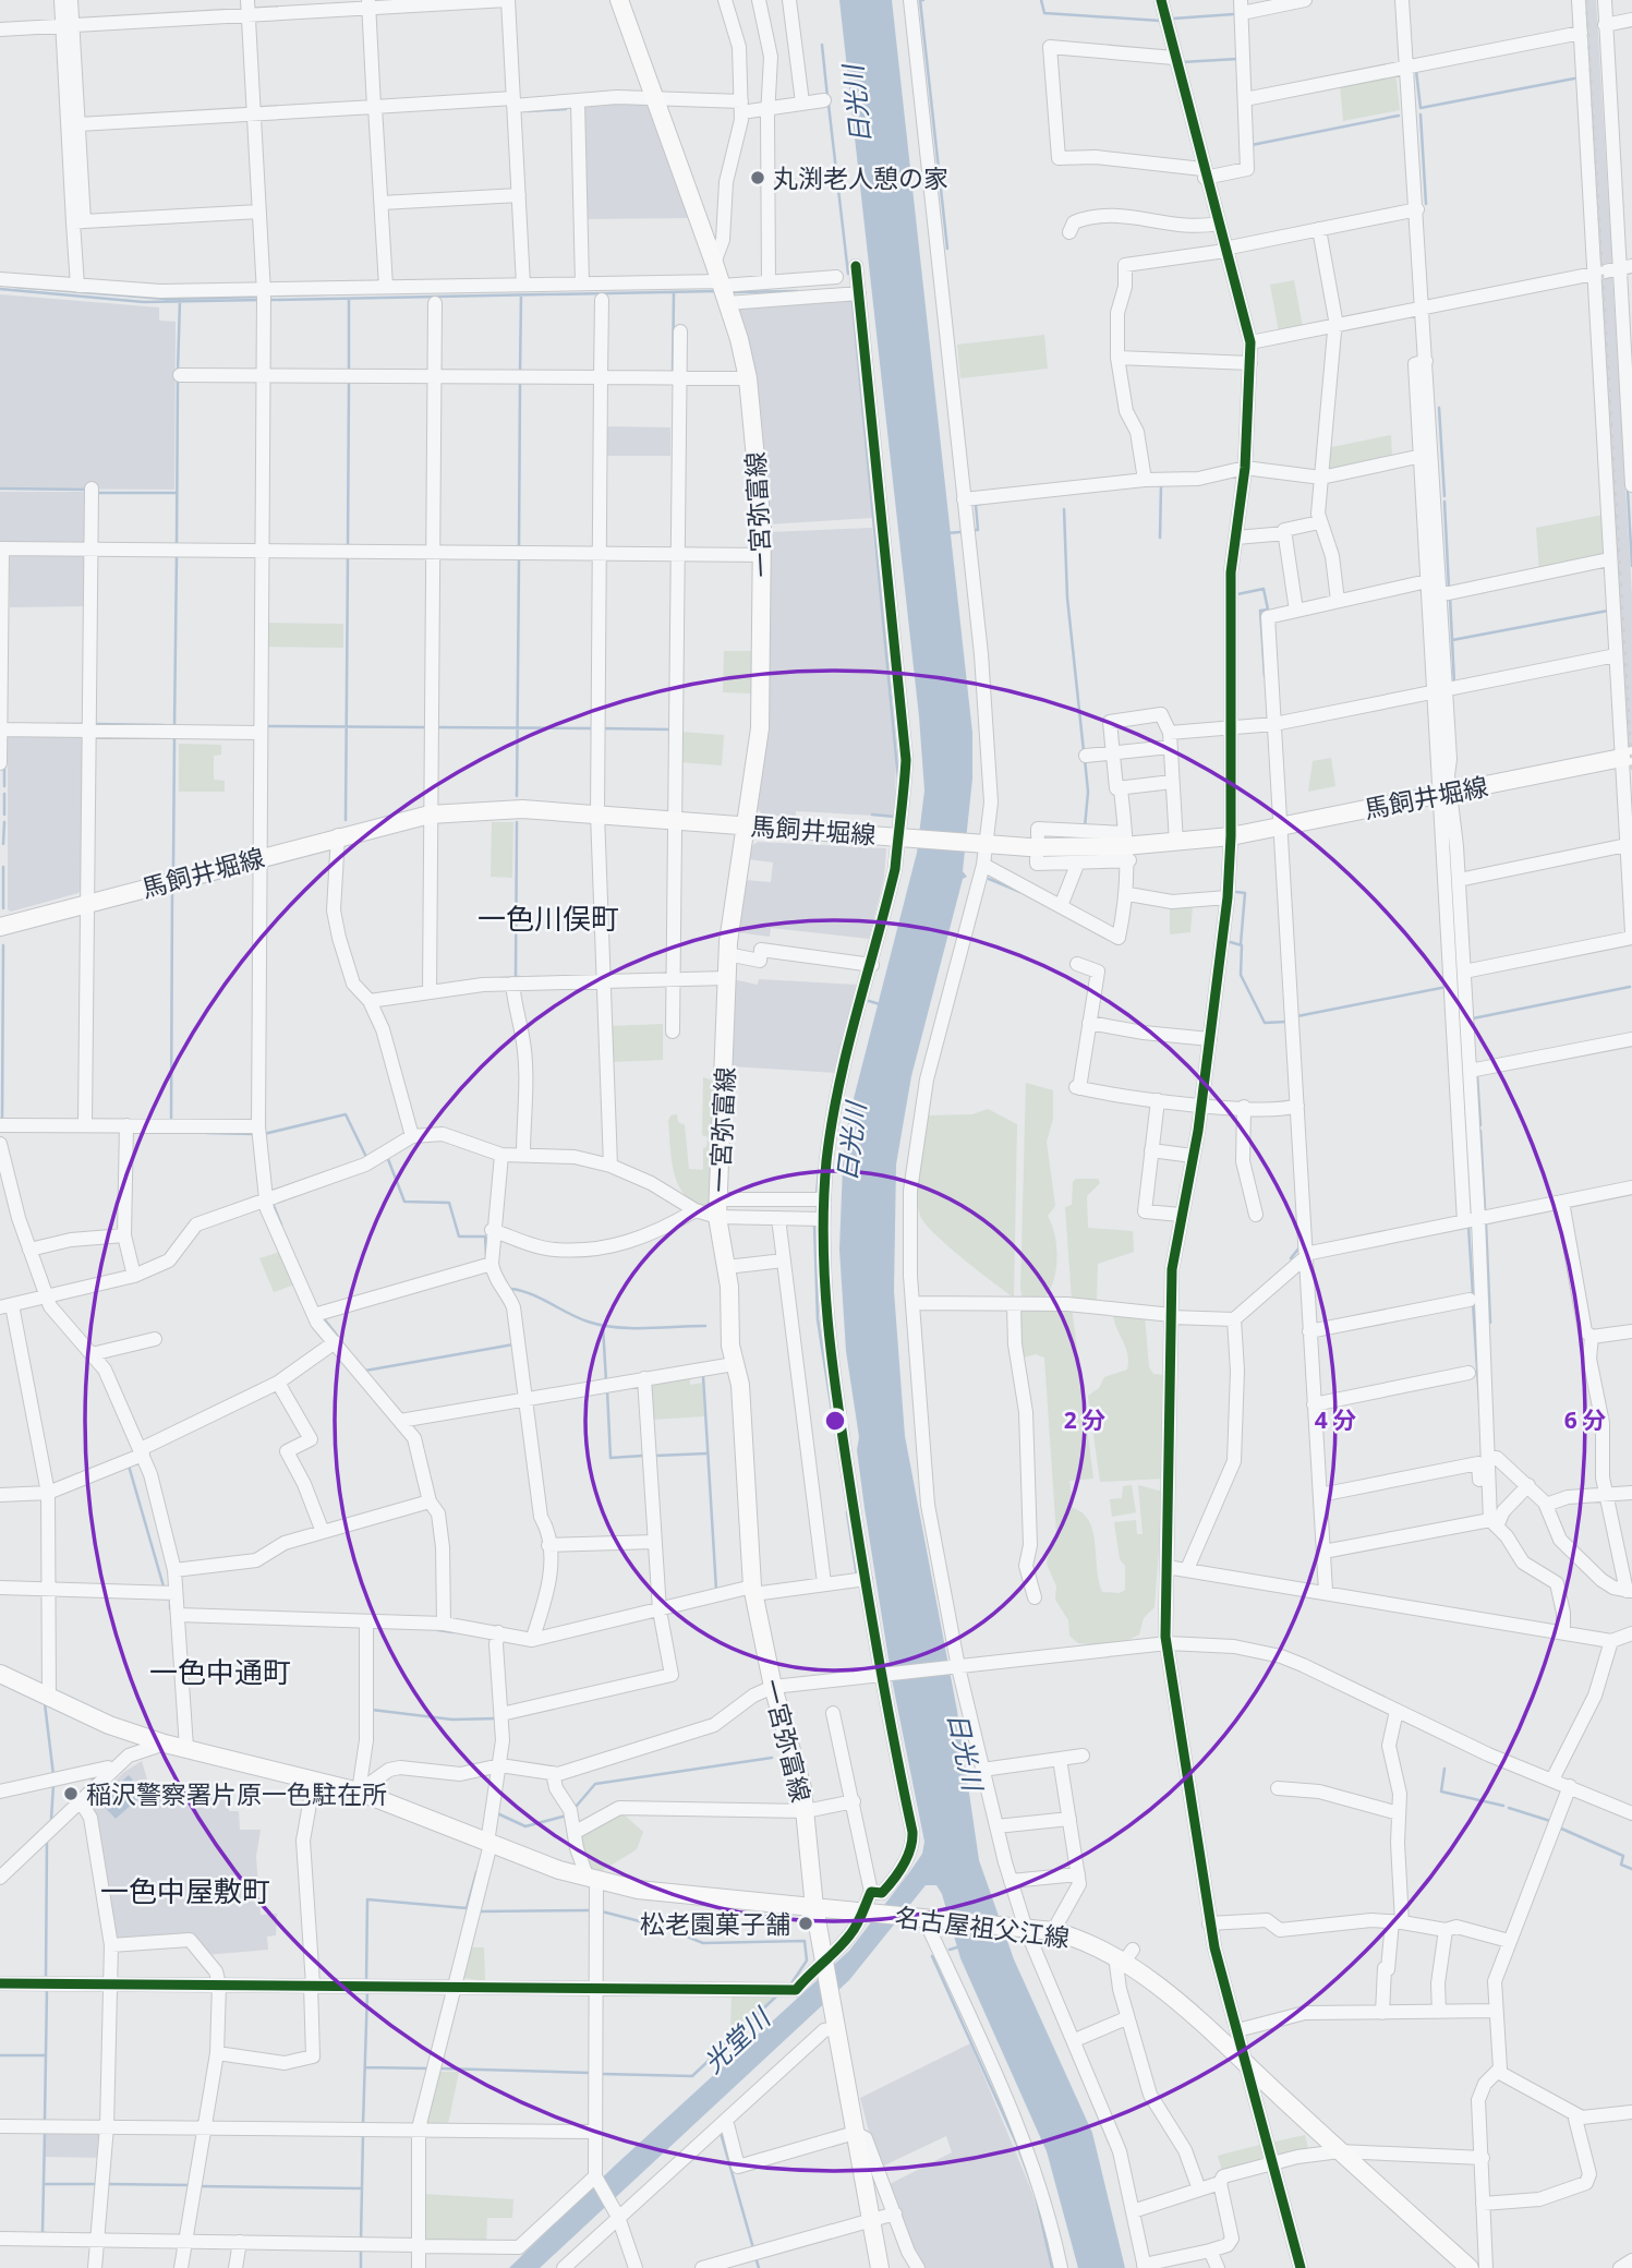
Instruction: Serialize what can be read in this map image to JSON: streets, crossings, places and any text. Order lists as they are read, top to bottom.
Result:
{
  "streets": {
    "main road": ["一宮弥富線", "馬飼井堀線", "名古屋祖父江線"]
  },
  "crossings": [
    ["一宮弥富線", "馬飼井堀線"],
    ["一宮弥富線", "名古屋祖父江線"]
  ],
  "districts": ["一色川俣町", "一色中通町", "一色中屋敷町"],
  "water": ["日光川", "光堂川"],
  "places": ["丸渕老人憩の家", "稲沢警察署片原一色駐在所", "松老園菓子舗"],
  "rings": ["2 分", "4 分", "6 分"]
}
